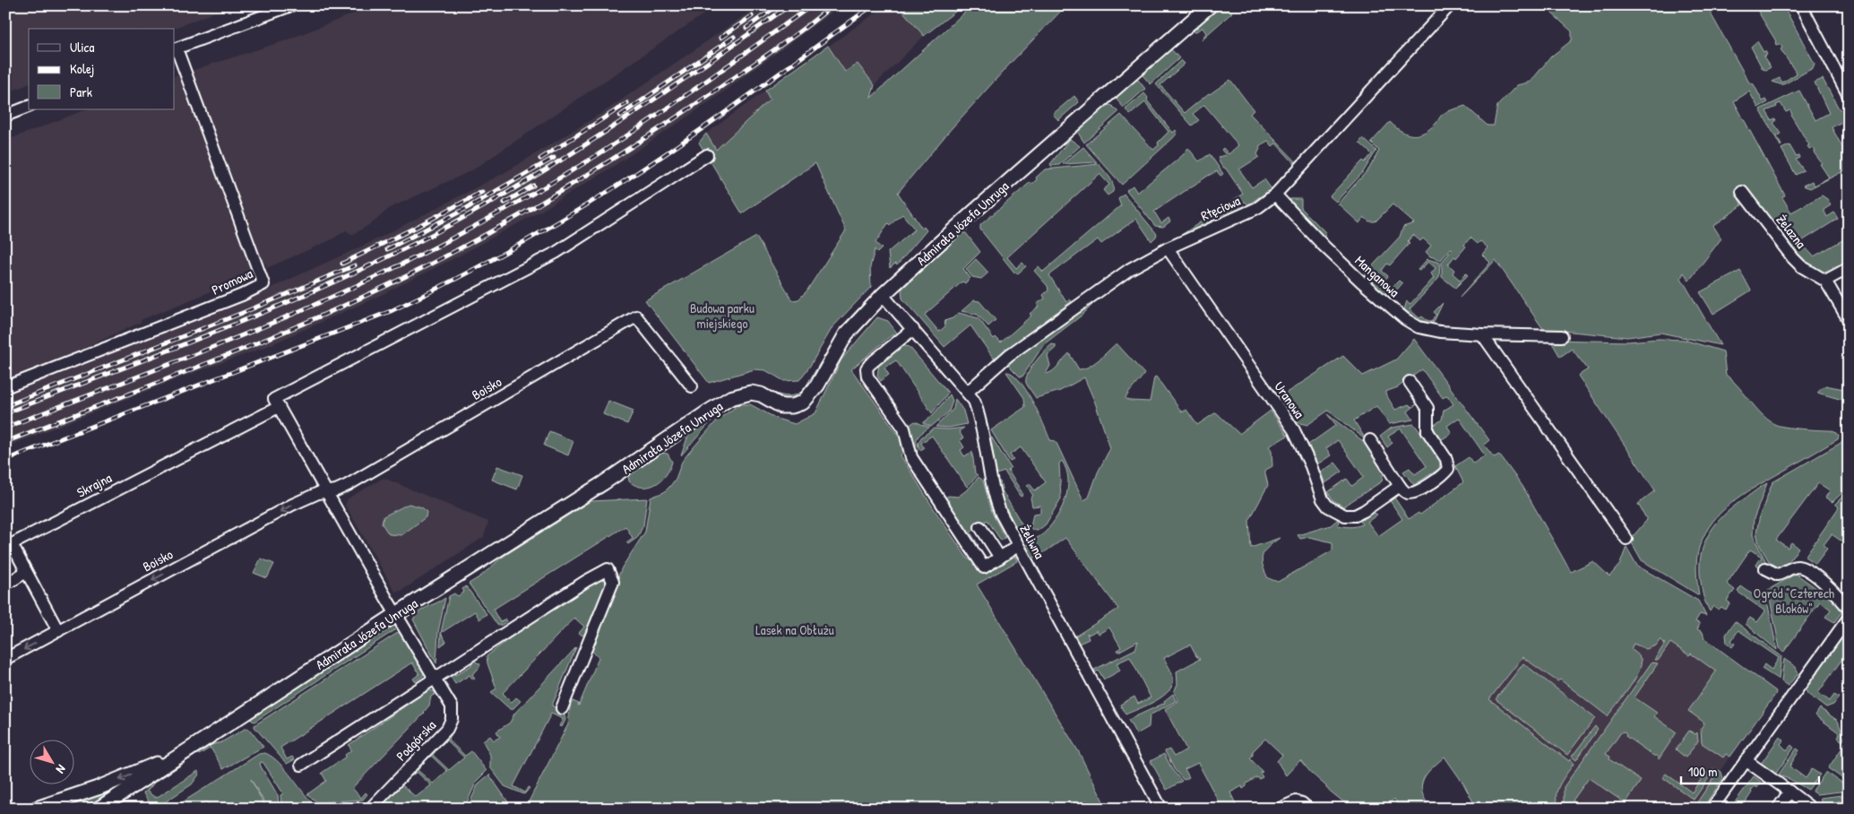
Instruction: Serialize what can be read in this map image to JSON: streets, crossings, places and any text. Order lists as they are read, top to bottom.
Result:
{
  "streets": {
    "street": [
      "Rtęciowa",
      "Admirała Józefa Unruga",
      "Żelazna",
      "Manganowa",
      "Promowa",
      "Boisko",
      "Uranowa",
      "Skrajna",
      "Żeliwna",
      "Podgórska"
    ]
  },
  "crossings": [
    ["Rtęciowa", "Manganowa"],
    ["Rtęciowa", "Uranowa"],
    ["Rtęciowa", "Żeliwna"],
    ["Admirała Józefa Unruga", "Żeliwna"],
    ["Admirała Józefa Unruga", "Podgórska"],
    ["Boisko", "Skrajna"]
  ],
  "one_way": ["Boisko"],
  "parks": ["Budowa parku miejskiego", "Ogród \"Czterech Bloków\"", "Lasek na Obłużu"],
  "legend": ["Ulica", "Kolej", "Park"],
  "scale_bar": "100 m",
  "north": "bottom right"
}
